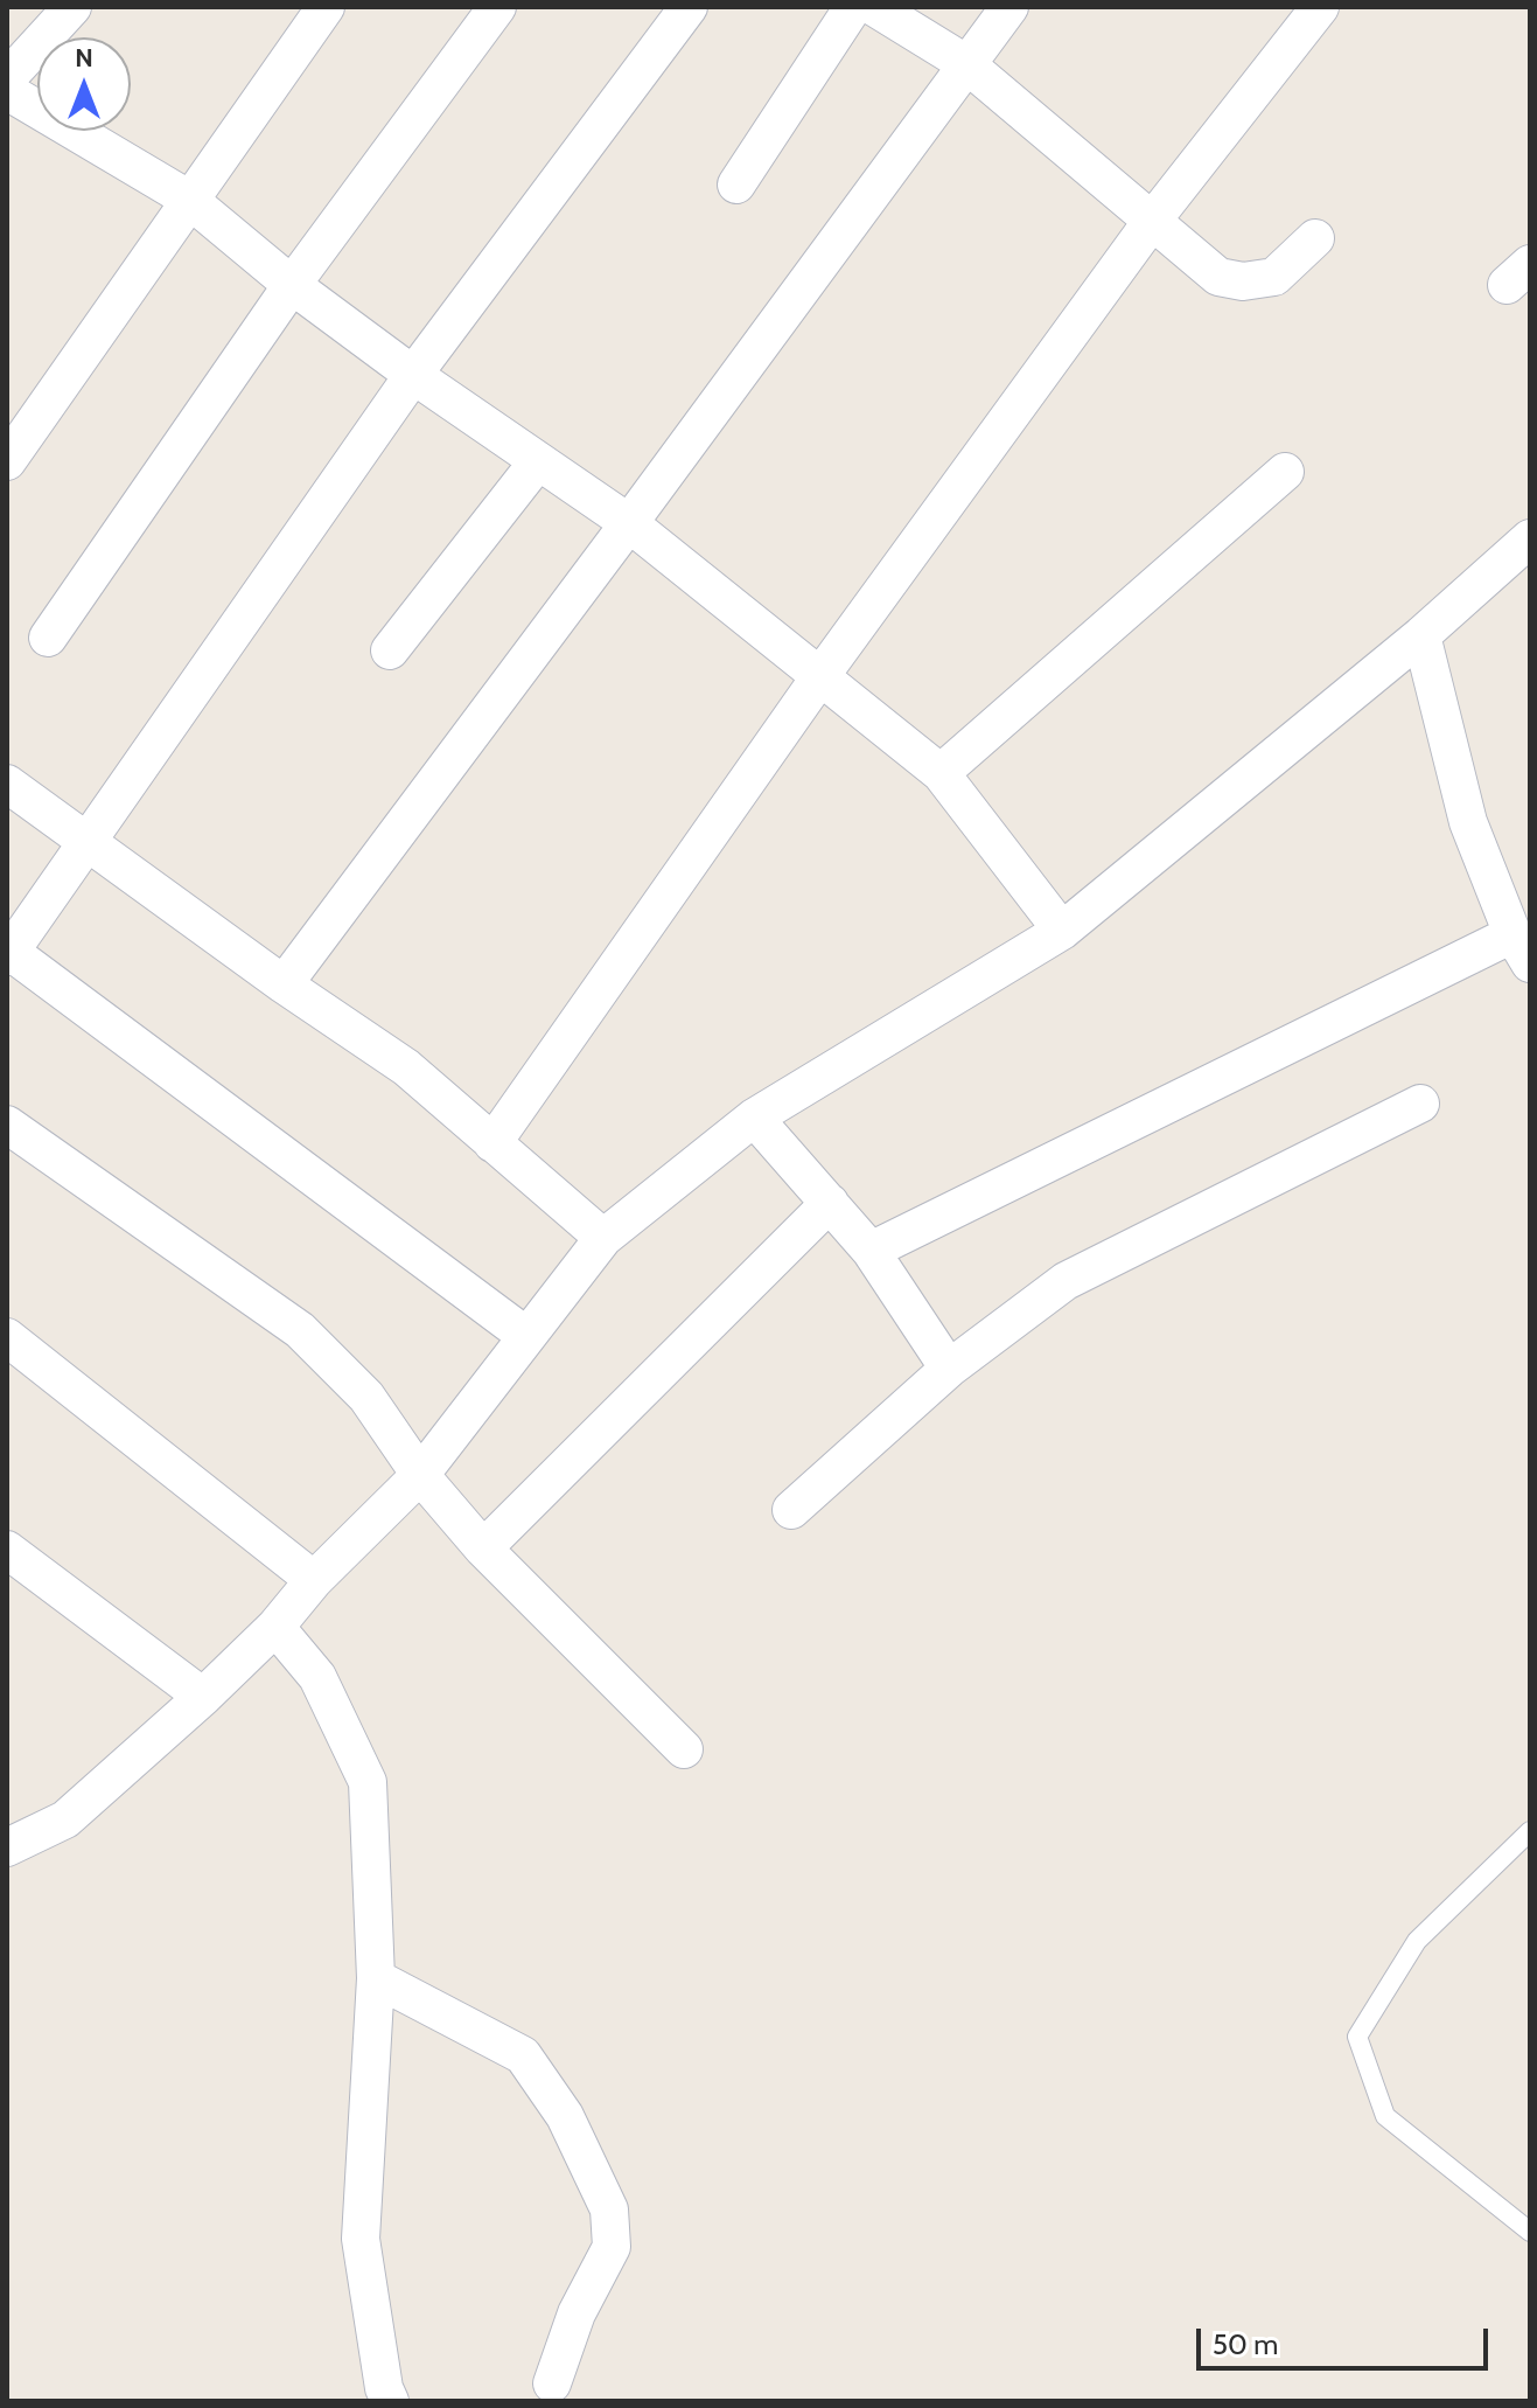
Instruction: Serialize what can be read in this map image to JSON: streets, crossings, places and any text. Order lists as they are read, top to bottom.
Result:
{
  "scale_bar": "50 m",
  "north": "top"
}
